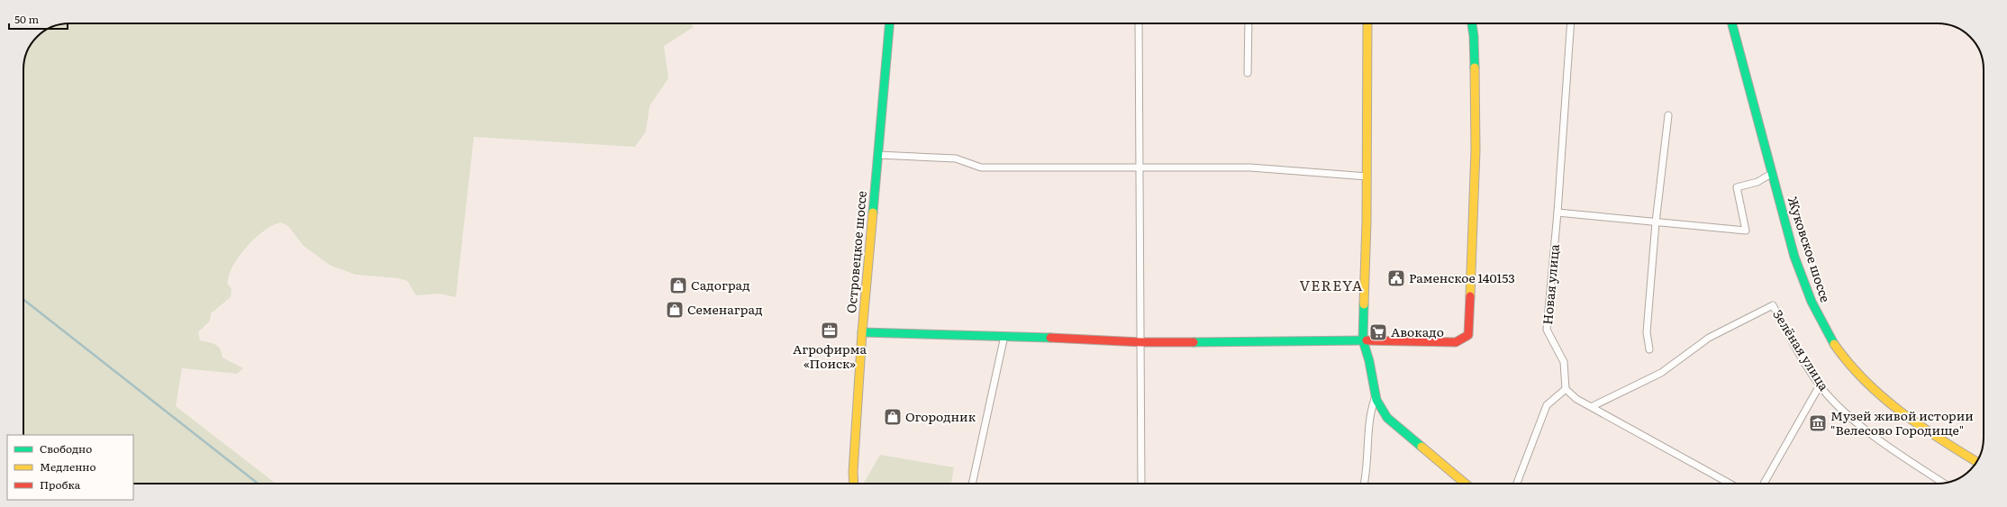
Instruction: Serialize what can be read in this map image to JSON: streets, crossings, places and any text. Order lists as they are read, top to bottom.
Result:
{
  "streets": {
    "street": [
      "Жуковское шоссе",
      "Островецкое шоссе",
      "Новая улица",
      "Зелёная улица"
    ]
  },
  "districts": ["VEREYA"],
  "places": {
    "public building": ["Раменское 140153"],
    "shop": ["Садоград", "Семенаград", "Огородник"],
    "office": ["Агрофирма «Поиск»"],
    "supermarket": ["Авокадо"],
    "museum": ["Музей живой истории \"Велесово Городище\""]
  },
  "legend": ["Свободно", "Медленно", "Пробка"],
  "scale_bar": "50 m"
}
